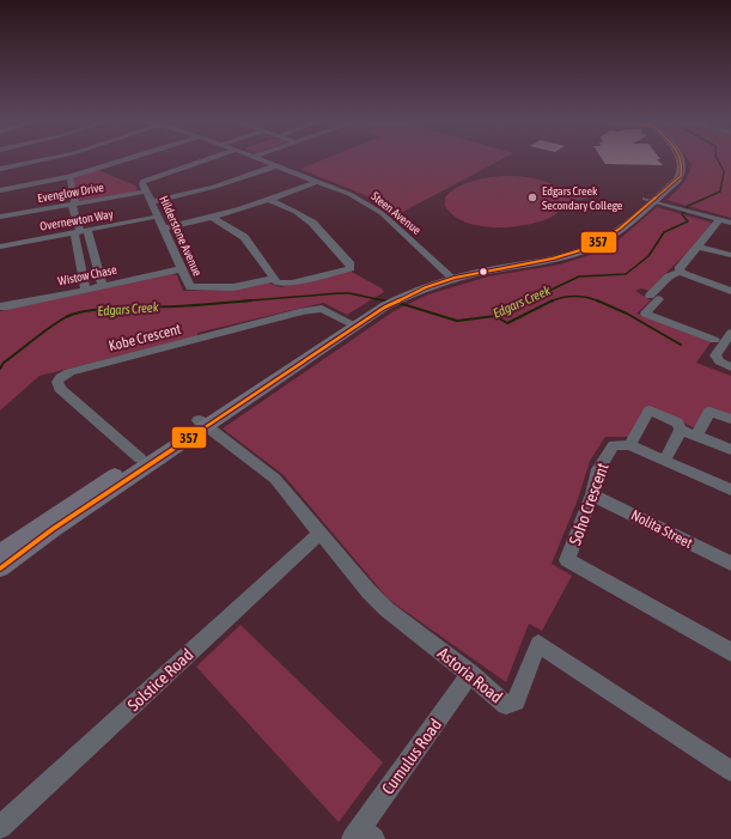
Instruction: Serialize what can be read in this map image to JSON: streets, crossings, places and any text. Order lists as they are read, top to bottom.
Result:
{
  "streets": {
    "street": [
      "Evenglow Drive",
      "Steen Avenue",
      "Overnewton Way",
      "Hilderstone Avenue",
      "Wistow Chase",
      "Kobe Crescent",
      "Soho Crescent",
      "Nolita Street",
      "Astoria Road",
      "Solstice Road",
      "Cumulus Road"
    ]
  },
  "crossings": [
    ["Evenglow Drive", "Hilderstone Avenue"],
    ["Overnewton Way", "Hilderstone Avenue"],
    ["Hilderstone Avenue", "Wistow Chase"],
    ["Soho Crescent", "Nolita Street"],
    ["Astoria Road", "Solstice Road"],
    ["Astoria Road", "Cumulus Road"]
  ],
  "water": ["Edgars Creek"],
  "places": ["Edgars Creek Secondary College"],
  "lines": ["transit line 357"]
}
